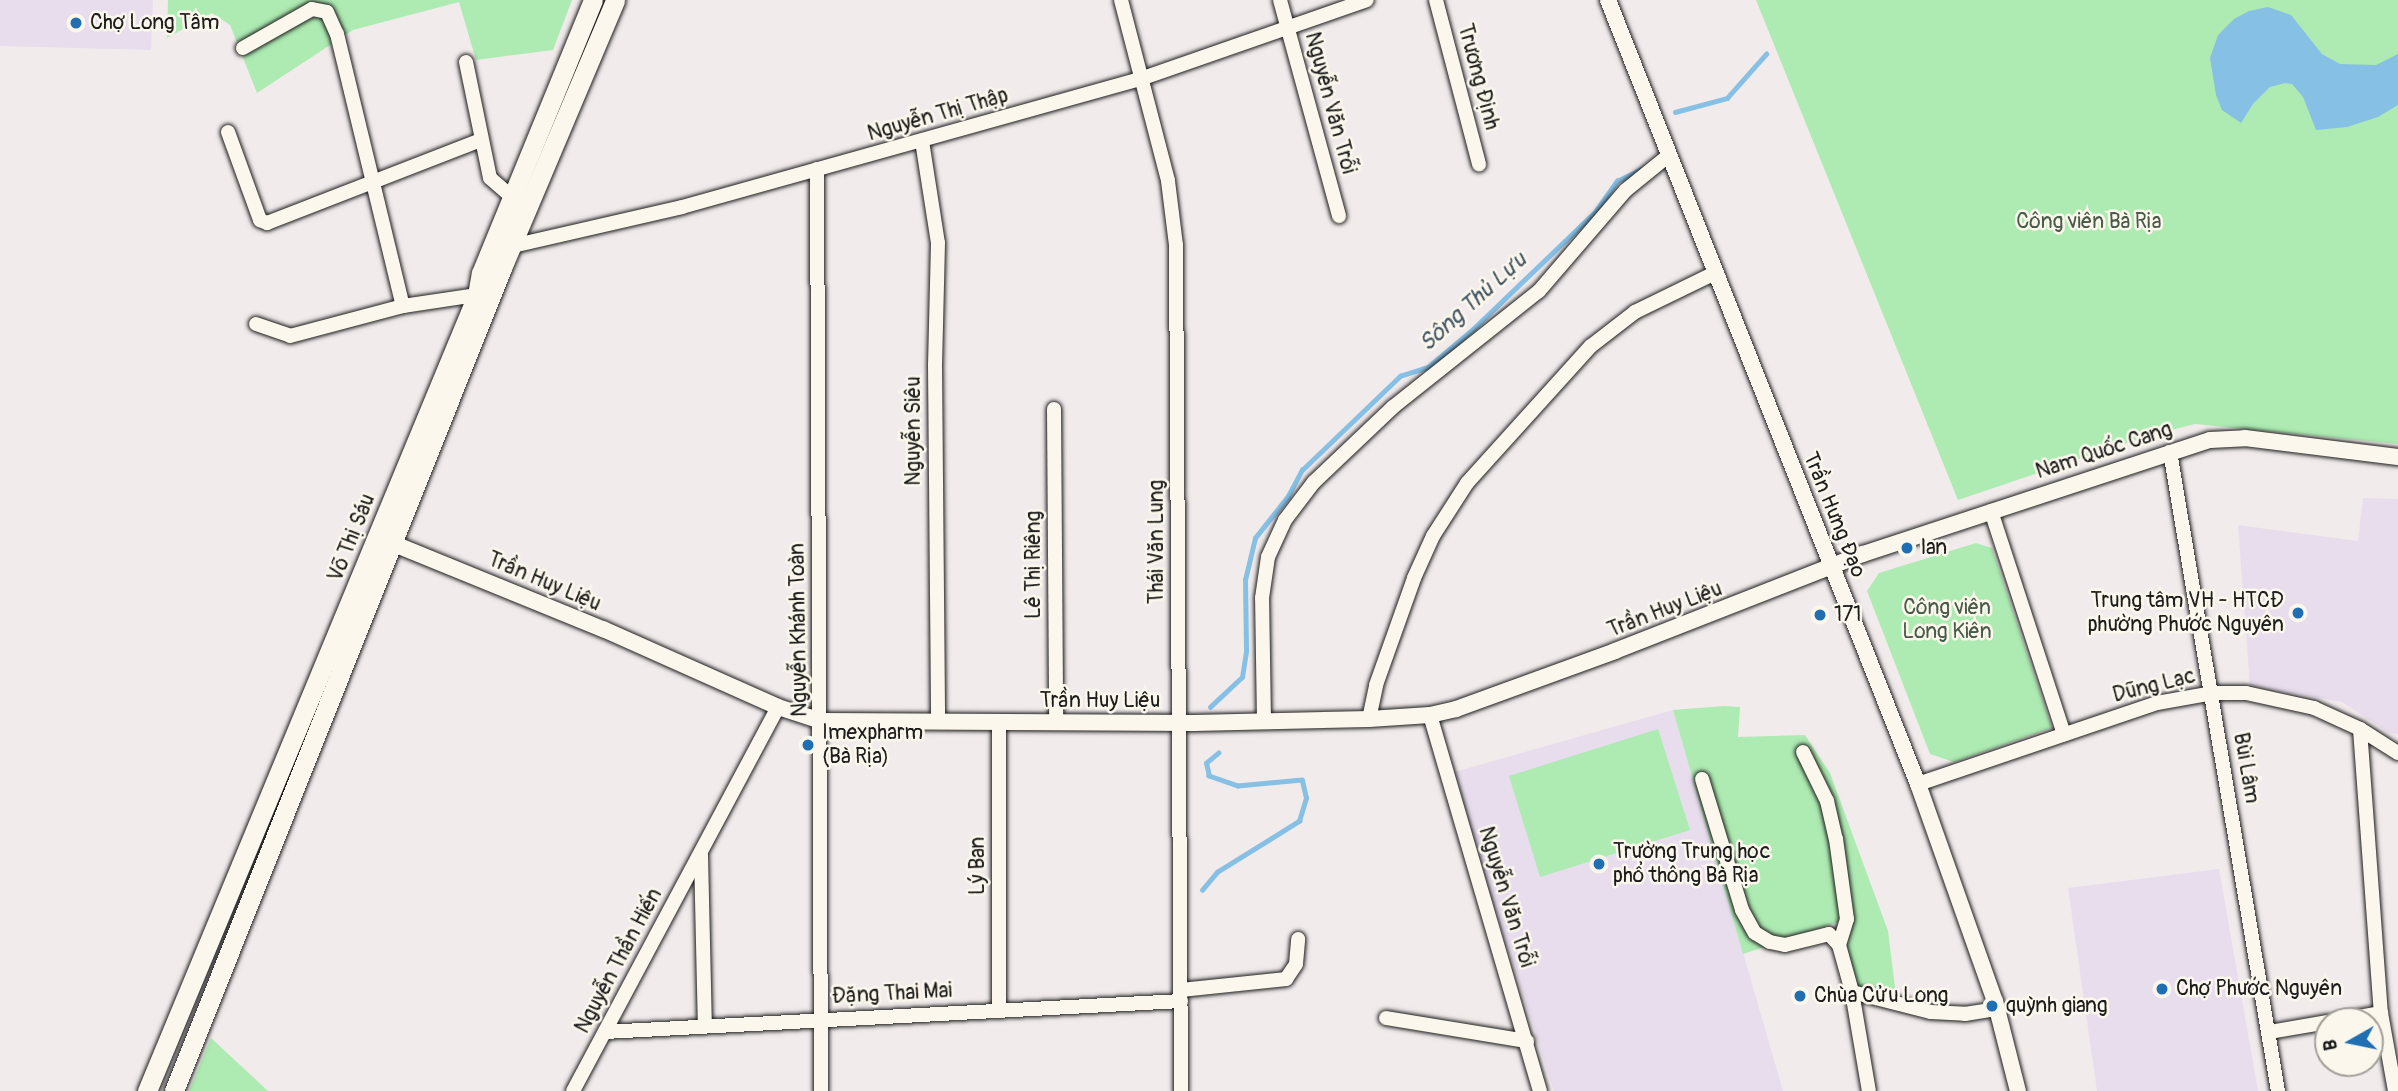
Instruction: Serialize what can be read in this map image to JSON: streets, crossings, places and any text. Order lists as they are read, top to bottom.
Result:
{
  "streets": {
    "main road": ["Võ Thị Sáu"],
    "street": [
      "Trương Định",
      "Nguyễn Văn Trỗi",
      "Nguyễn Thị Thập",
      "Nguyễn Siêu",
      "Nam Quốc Cang",
      "Trần Hưng Đạo",
      "Thái Văn Lung",
      "Lê Thị Riêng",
      "Trần Huy Liệu",
      "Nguyễn Khánh Toàn",
      "Dũng Lạc",
      "Bùi Lâm",
      "Lý Ban",
      "Nguyễn Thần Hiến",
      "Đặng Thai Mai"
    ]
  },
  "crossings": [
    ["Nguyễn Văn Trỗi", "Nguyễn Thị Thập"],
    ["Nguyễn Văn Trỗi", "Trần Huy Liệu"],
    ["Nguyễn Thị Thập", "Nguyễn Siêu"],
    ["Nguyễn Thị Thập", "Võ Thị Sáu"],
    ["Nguyễn Thị Thập", "Thái Văn Lung"],
    ["Nguyễn Thị Thập", "Nguyễn Khánh Toàn"],
    ["Nguyễn Siêu", "Trần Huy Liệu"],
    ["Nam Quốc Cang", "Trần Hưng Đạo"],
    ["Nam Quốc Cang", "Trần Huy Liệu"],
    ["Nam Quốc Cang", "Bùi Lâm"],
    ["Trần Hưng Đạo", "Trần Huy Liệu"],
    ["Trần Hưng Đạo", "Dũng Lạc"],
    ["Võ Thị Sáu", "Trần Huy Liệu"],
    ["Thái Văn Lung", "Trần Huy Liệu"],
    ["Thái Văn Lung", "Đặng Thai Mai"],
    ["Lê Thị Riêng", "Trần Huy Liệu"],
    ["Trần Huy Liệu", "Nguyễn Khánh Toàn"],
    ["Trần Huy Liệu", "Lý Ban"],
    ["Trần Huy Liệu", "Nguyễn Thần Hiến"],
    ["Nguyễn Khánh Toàn", "Đặng Thai Mai"],
    ["Dũng Lạc", "Bùi Lâm"],
    ["Lý Ban", "Đặng Thai Mai"],
    ["Nguyễn Thần Hiến", "Đặng Thai Mai"]
  ],
  "water": ["Sông Thủ Lựu"],
  "parks": ["Công viên Bà Rịa", "Công viên Long Kiên"],
  "places": [
    "Chợ Long Tâm",
    "lan",
    "Trung tâm VH - HTCĐ phường Phước Nguyên",
    "171",
    "Imexpharm (Bà Rịa)",
    "Trường Trung học phổ thông Bà Rịa",
    "Chợ Phước Nguyên",
    "Chùa Cửu Long",
    "quỳnh giang"
  ],
  "north": "left"
}
